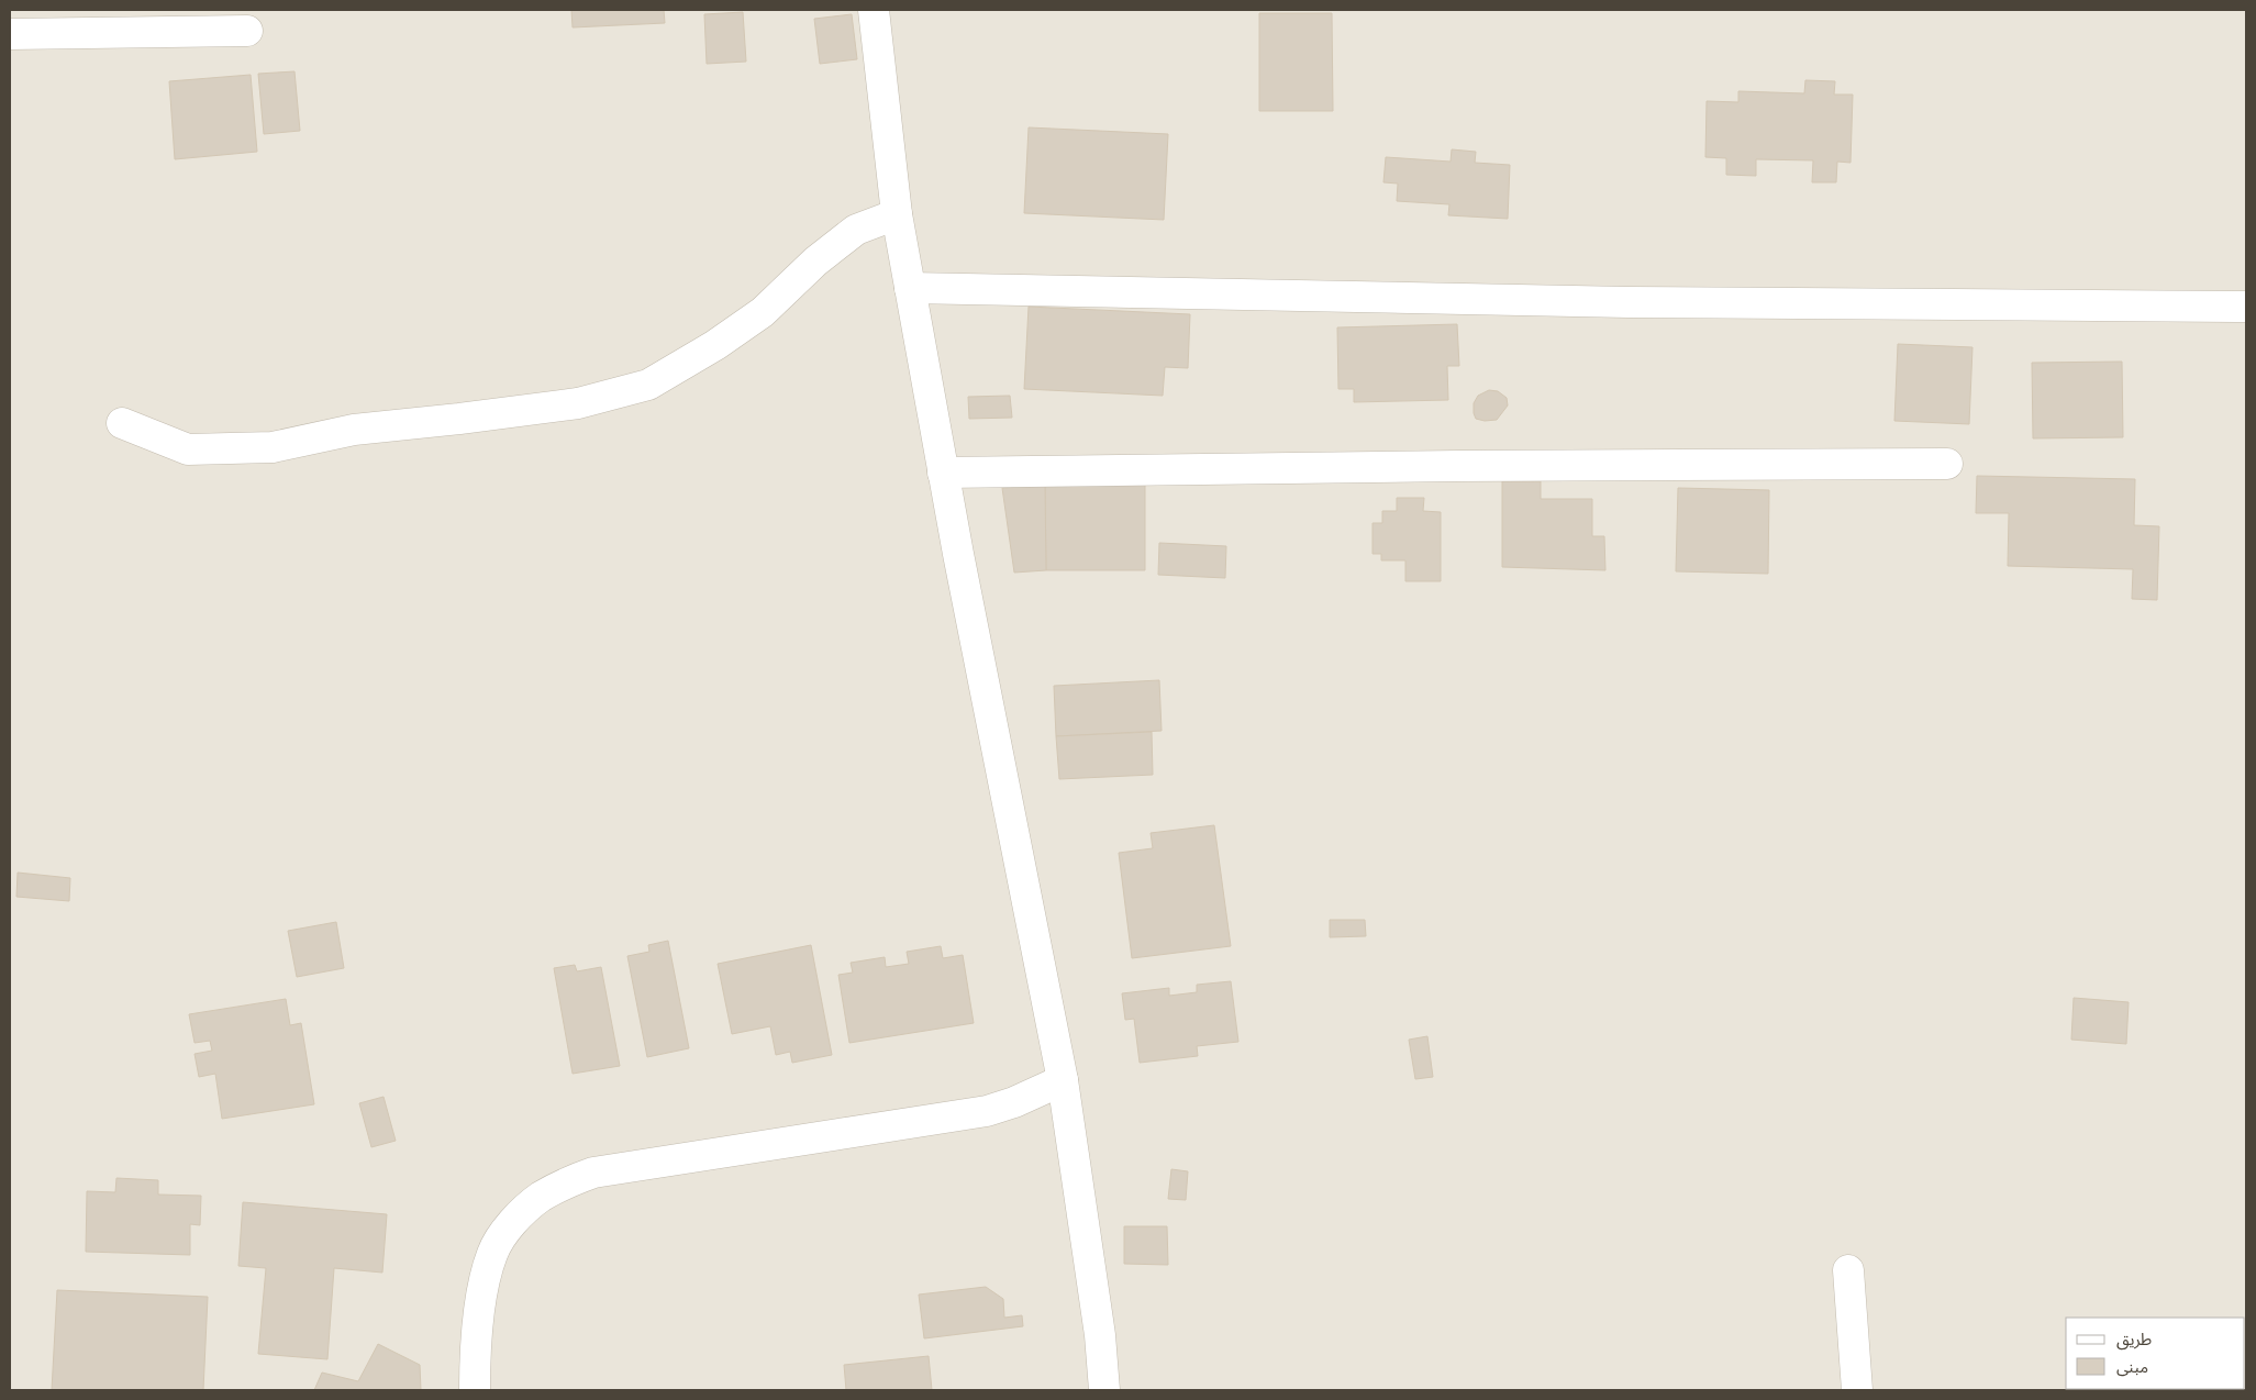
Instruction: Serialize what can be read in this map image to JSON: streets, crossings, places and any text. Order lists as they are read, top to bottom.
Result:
{
  "legend": ["طريق", "مبنى"]
}
